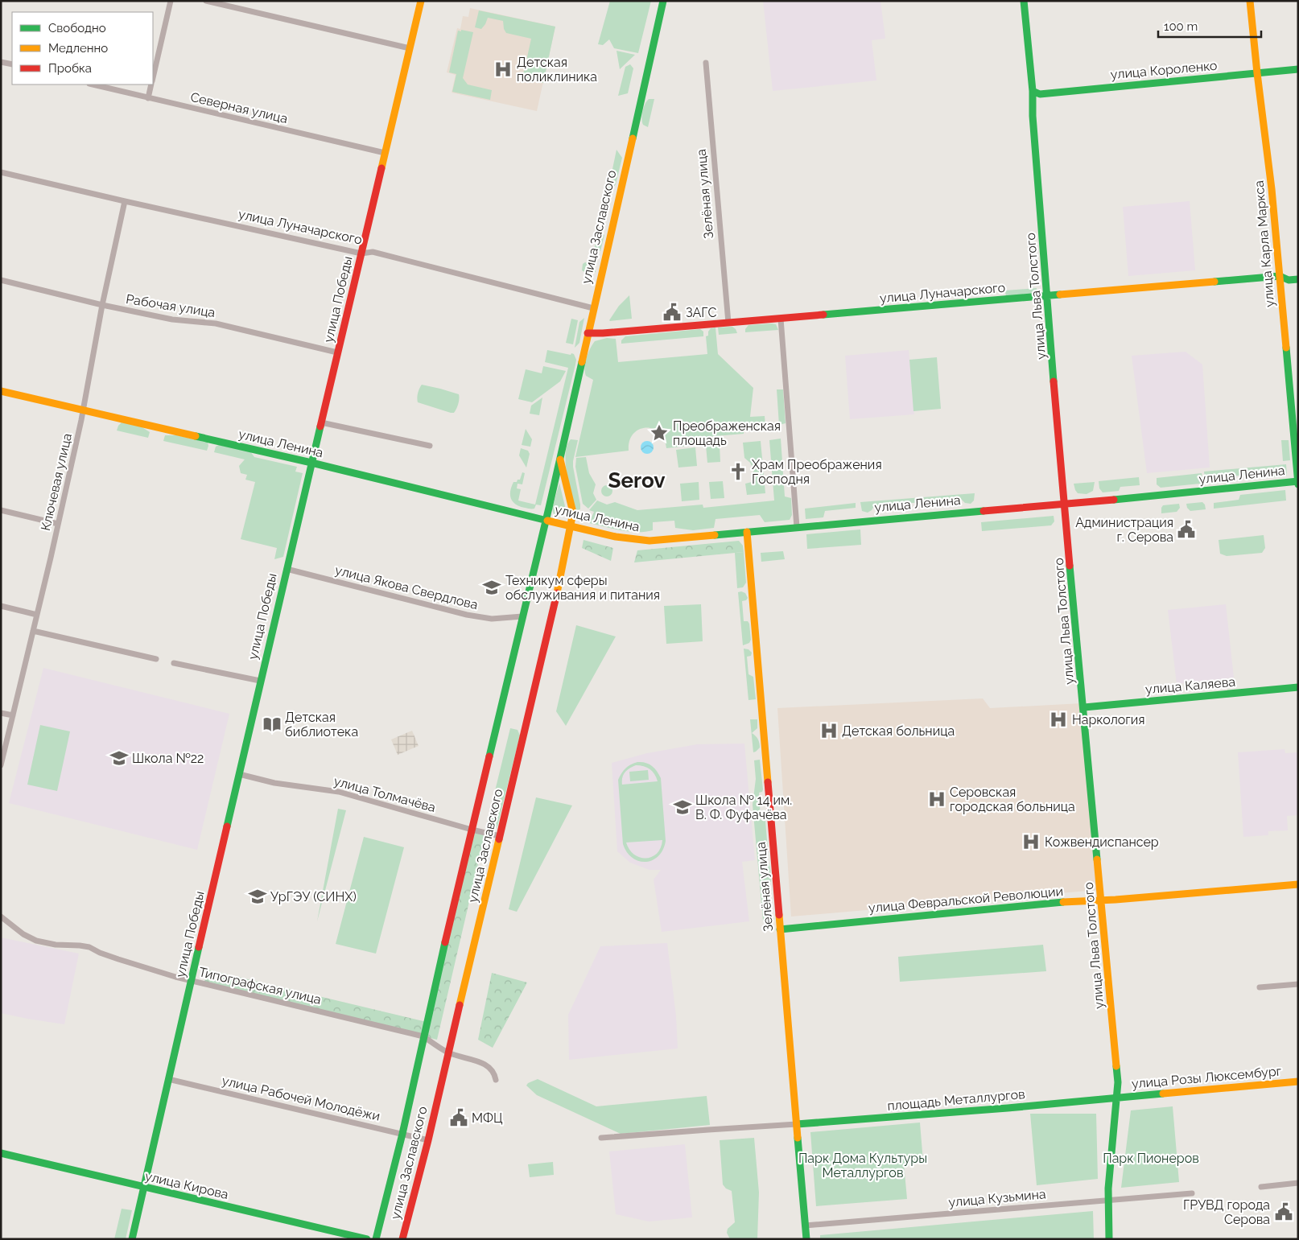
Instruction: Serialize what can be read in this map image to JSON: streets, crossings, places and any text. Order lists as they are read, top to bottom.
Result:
{
  "streets": {
    "street": [
      "улица Короленко",
      "Северная улица",
      "Зелёная улица",
      "улица Луначарского",
      "улица Заславского",
      "улица Карла Маркса",
      "улица Льва Толстого",
      "улица Победы",
      "Рабочая улица",
      "улица Ленина",
      "Ключевая улица",
      "улица Якова Свердлова",
      "улица Каляева",
      "улица Толмачёва",
      "улица Февральской Революции",
      "Типографская улица",
      "улица Розы Люксембург",
      "улица Рабочей Молодёжи",
      "площадь Металлургов",
      "улица Кирова",
      "улица Кузьмина"
    ]
  },
  "crossings": [
    ["улица Короленко", "улица Карла Маркса"],
    ["улица Короленко", "улица Льва Толстого"],
    ["Северная улица", "улица Победы"],
    ["Зелёная улица", "улица Луначарского"],
    ["Зелёная улица", "улица Ленина"],
    ["Зелёная улица", "улица Февральской Революции"],
    ["Зелёная улица", "площадь Металлургов"],
    ["Зелёная улица", "улица Кузьмина"],
    ["улица Луначарского", "улица Заславского"],
    ["улица Луначарского", "улица Карла Маркса"],
    ["улица Луначарского", "улица Льва Толстого"],
    ["улица Луначарского", "улица Победы"],
    ["улица Луначарского", "Ключевая улица"],
    ["улица Заславского", "улица Ленина"],
    ["улица Заславского", "улица Якова Свердлова"],
    ["улица Заславского", "улица Толмачёва"],
    ["улица Заславского", "Типографская улица"],
    ["улица Заславского", "улица Рабочей Молодёжи"],
    ["улица Карла Маркса", "улица Ленина"],
    ["улица Льва Толстого", "улица Ленина"],
    ["улица Льва Толстого", "улица Каляева"],
    ["улица Льва Толстого", "улица Февральской Революции"],
    ["улица Льва Толстого", "улица Розы Люксембург"],
    ["улица Льва Толстого", "площадь Металлургов"],
    ["улица Льва Толстого", "улица Кузьмина"],
    ["улица Победы", "Рабочая улица"],
    ["улица Победы", "улица Ленина"],
    ["улица Победы", "улица Якова Свердлова"],
    ["улица Победы", "улица Толмачёва"],
    ["улица Победы", "Типографская улица"],
    ["улица Победы", "улица Рабочей Молодёжи"],
    ["улица Победы", "улица Кирова"],
    ["Рабочая улица", "Ключевая улица"],
    ["улица Ленина", "Ключевая улица"],
    ["улица Розы Люксембург", "площадь Металлургов"]
  ],
  "districts": ["Serov"],
  "parks": ["Парк Дома Культуры Металлургов", "Парк Пионеров"],
  "places": {
    "hospital": [
      "Детская поликлиника",
      "Наркология",
      "Детская больница",
      "Серовская городская больница",
      "Кожвендиспансер"
    ],
    "public building": [
      "ЗАГС",
      "Администрация г. Серова",
      "МФЦ",
      "ГРУВД города Серова"
    ],
    "place": ["Преображенская площадь"],
    "church": ["Храм Преображения Господня"],
    "school or university": [
      "Техникум сферы обслуживания и питания",
      "Школа №22",
      "Школа № 14 им. В. Ф. Фуфачёва",
      "УрГЭУ (СИНХ)"
    ],
    "library": ["Детская библиотека"]
  },
  "legend": ["Свободно", "Медленно", "Пробка"],
  "scale_bar": "100 m"
}
